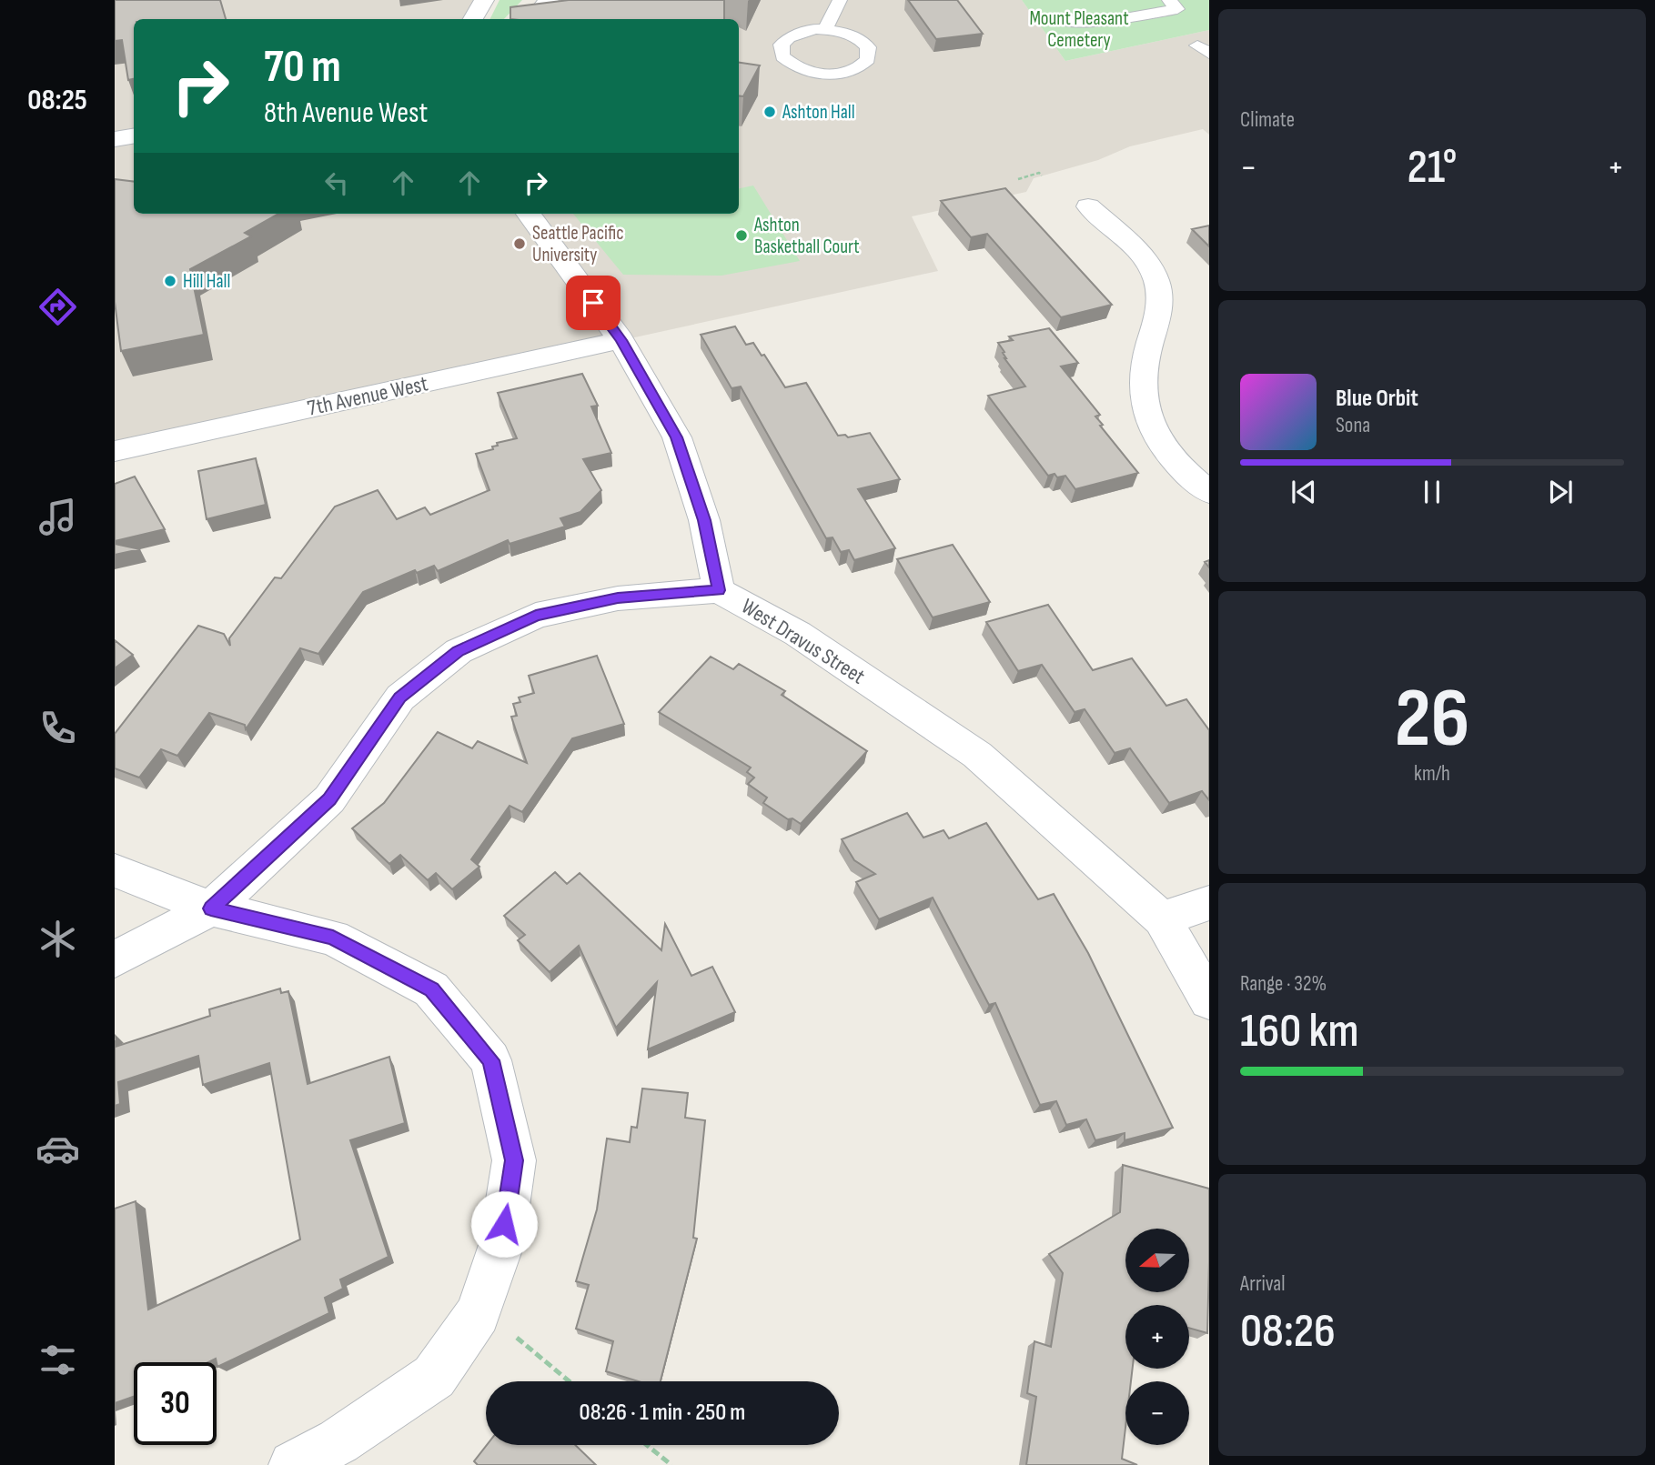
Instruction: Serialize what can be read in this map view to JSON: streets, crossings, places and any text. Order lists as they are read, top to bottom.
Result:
{
  "streets": {
    "street": ["7th Avenue West", "West Dravus Street"]
  },
  "crossings": [
    ["7th Avenue West", "West Dravus Street"]
  ],
  "parks": ["Mount Pleasant Cemetery"],
  "places": [
    "Ashton Hall",
    "Ashton Basketball Court",
    "Seattle Pacific University",
    "Hill Hall"
  ],
  "north": "left",
  "page": {
    "tabs": "08:25",
    "tile": [
      "Climate",
      ["26", "km/h"],
      ["Range · 32%", "160 km"],
      ["Arrival", "08:26"]
    ],
    "turn": ["70 m", "8th Avenue West"],
    "heat": ["−", "21°", "+"],
    "song": ["Blue Orbit", "Sona"],
    "map_buttons": ["+", "−"],
    "limit": "30",
    "trip": "08:26 · 1 min · 250 m"
  }
}
